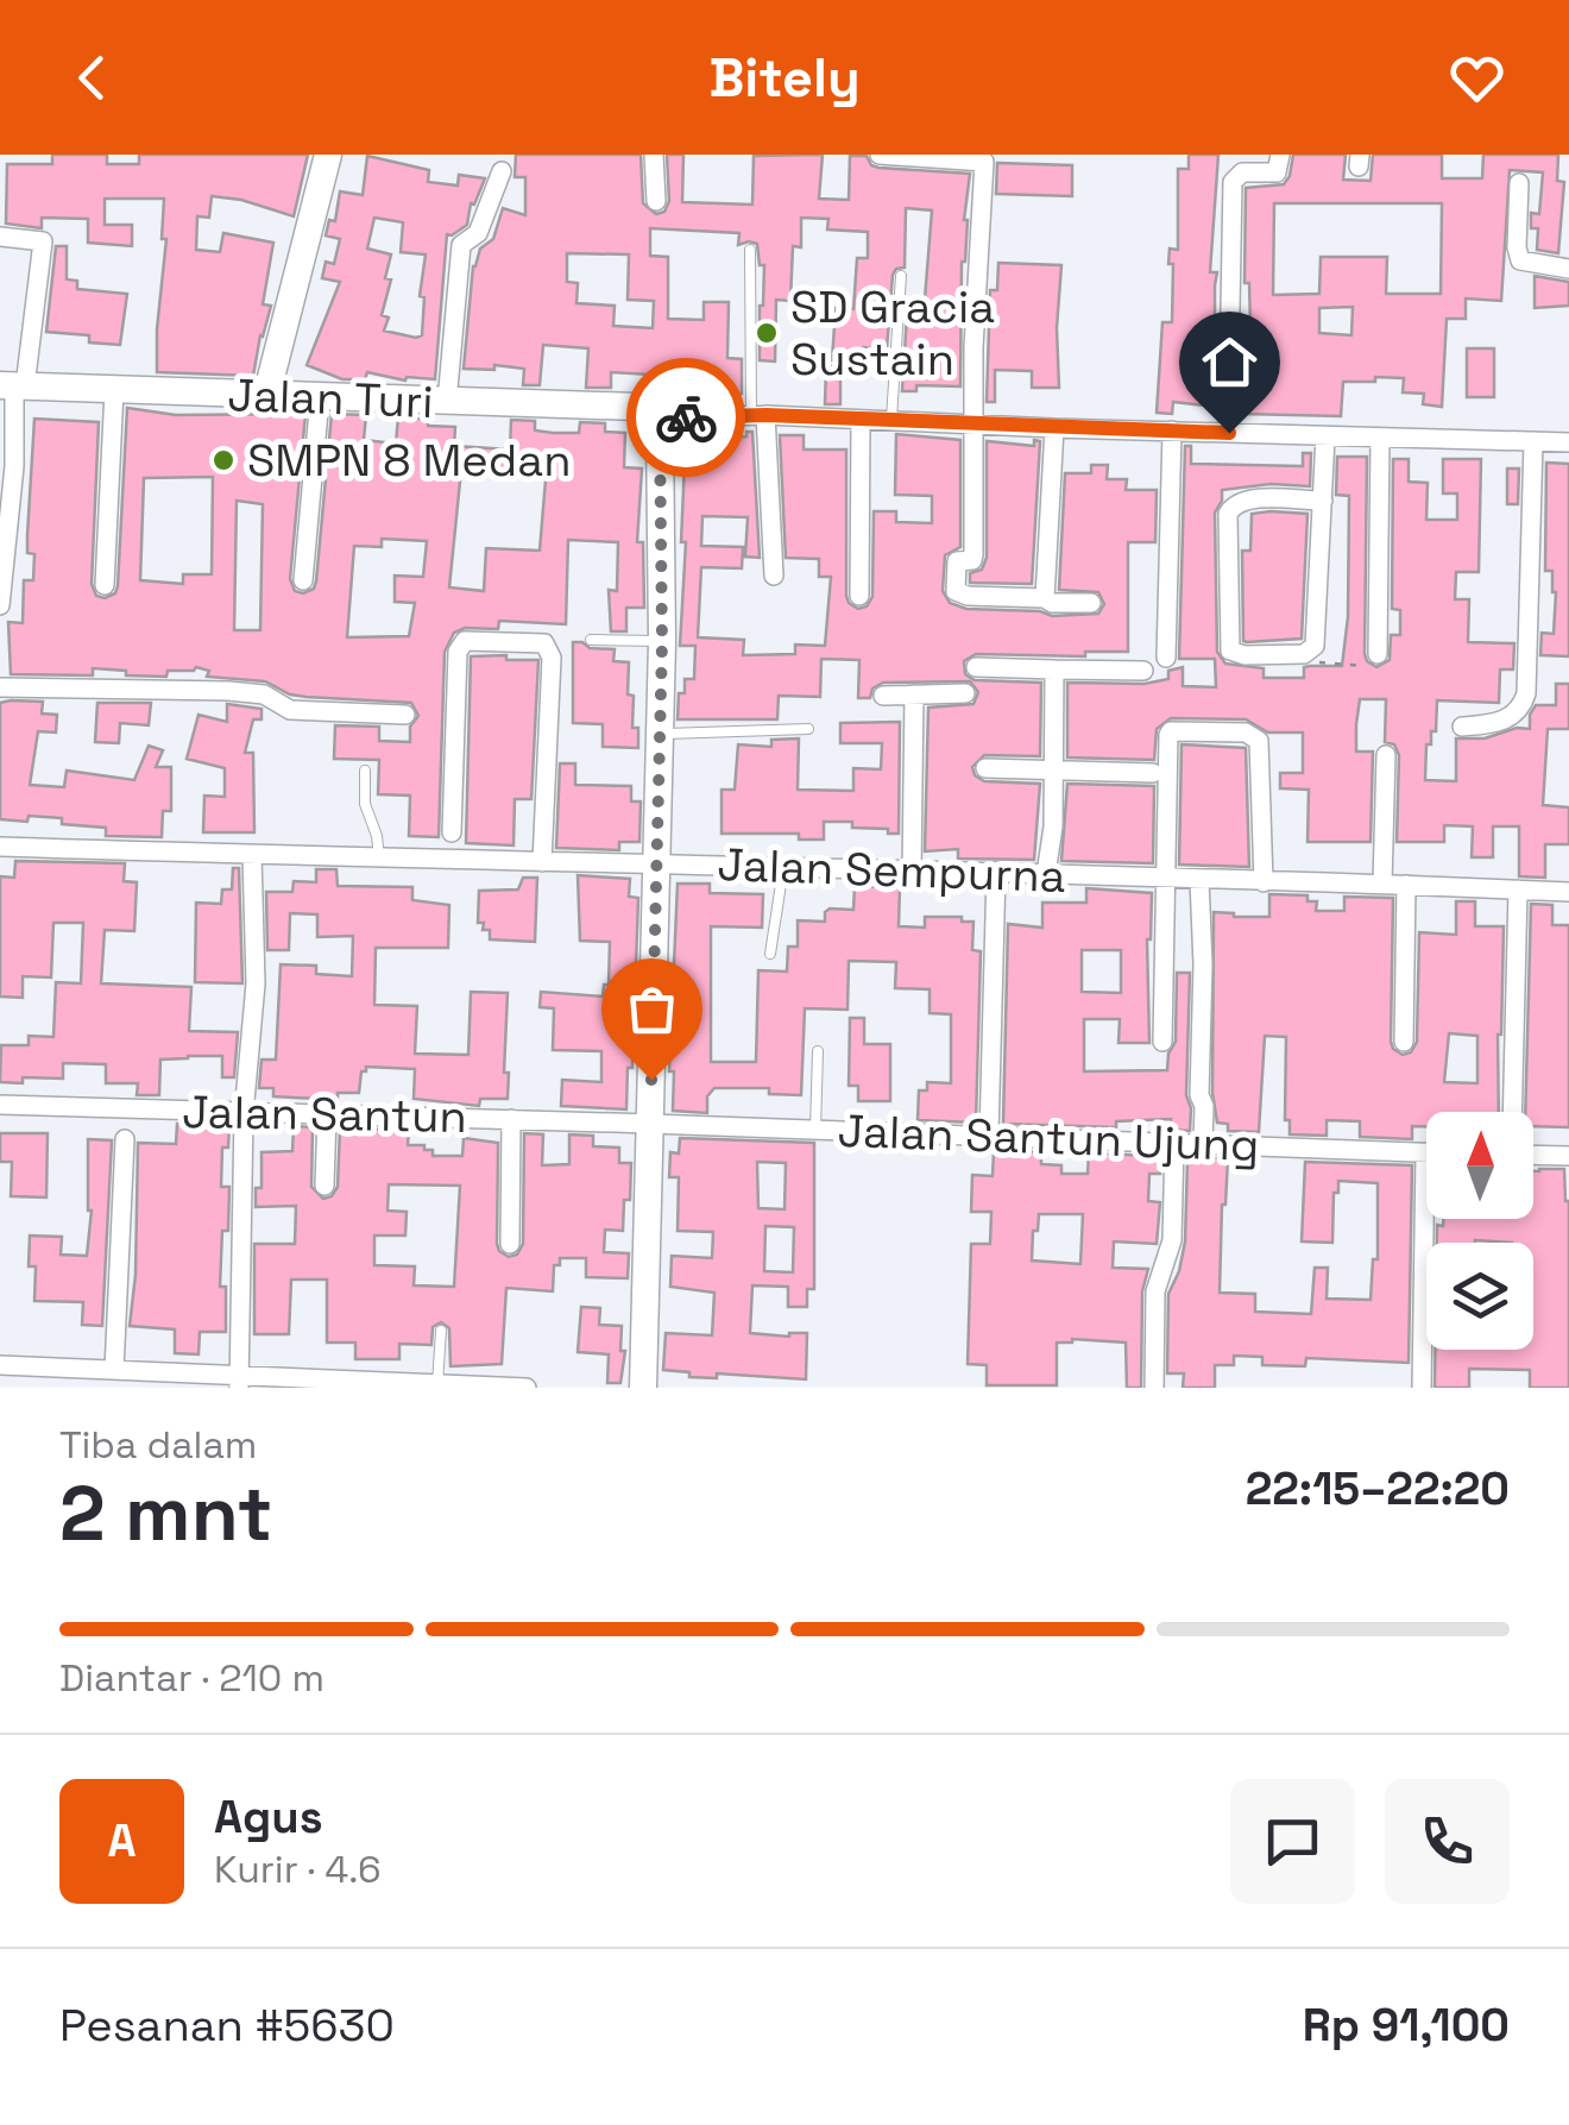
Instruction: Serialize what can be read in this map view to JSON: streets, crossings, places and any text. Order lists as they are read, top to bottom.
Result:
{
  "streets": {
    "main road": ["Jalan Turi"],
    "street": ["Jalan Sempurna", "Jalan Santun", "Jalan Santun Ujung"]
  },
  "crossings": [
    ["Jalan Santun", "Jalan Santun Ujung"]
  ],
  "places": ["SD Gracia Sustain", "SMPN 8 Medan"],
  "north": "top",
  "page": {
    "header": "Bitely",
    "heading": ["2 mnt", "Tiba dalam", "22:15–22:20"],
    "panel": [
      "Agus",
      "Kurir · 4.6",
      "Pesanan #5630",
      "Rp 91,100"
    ],
    "bar": "Diantar · 210 m",
    "round": "A"
  }
}
